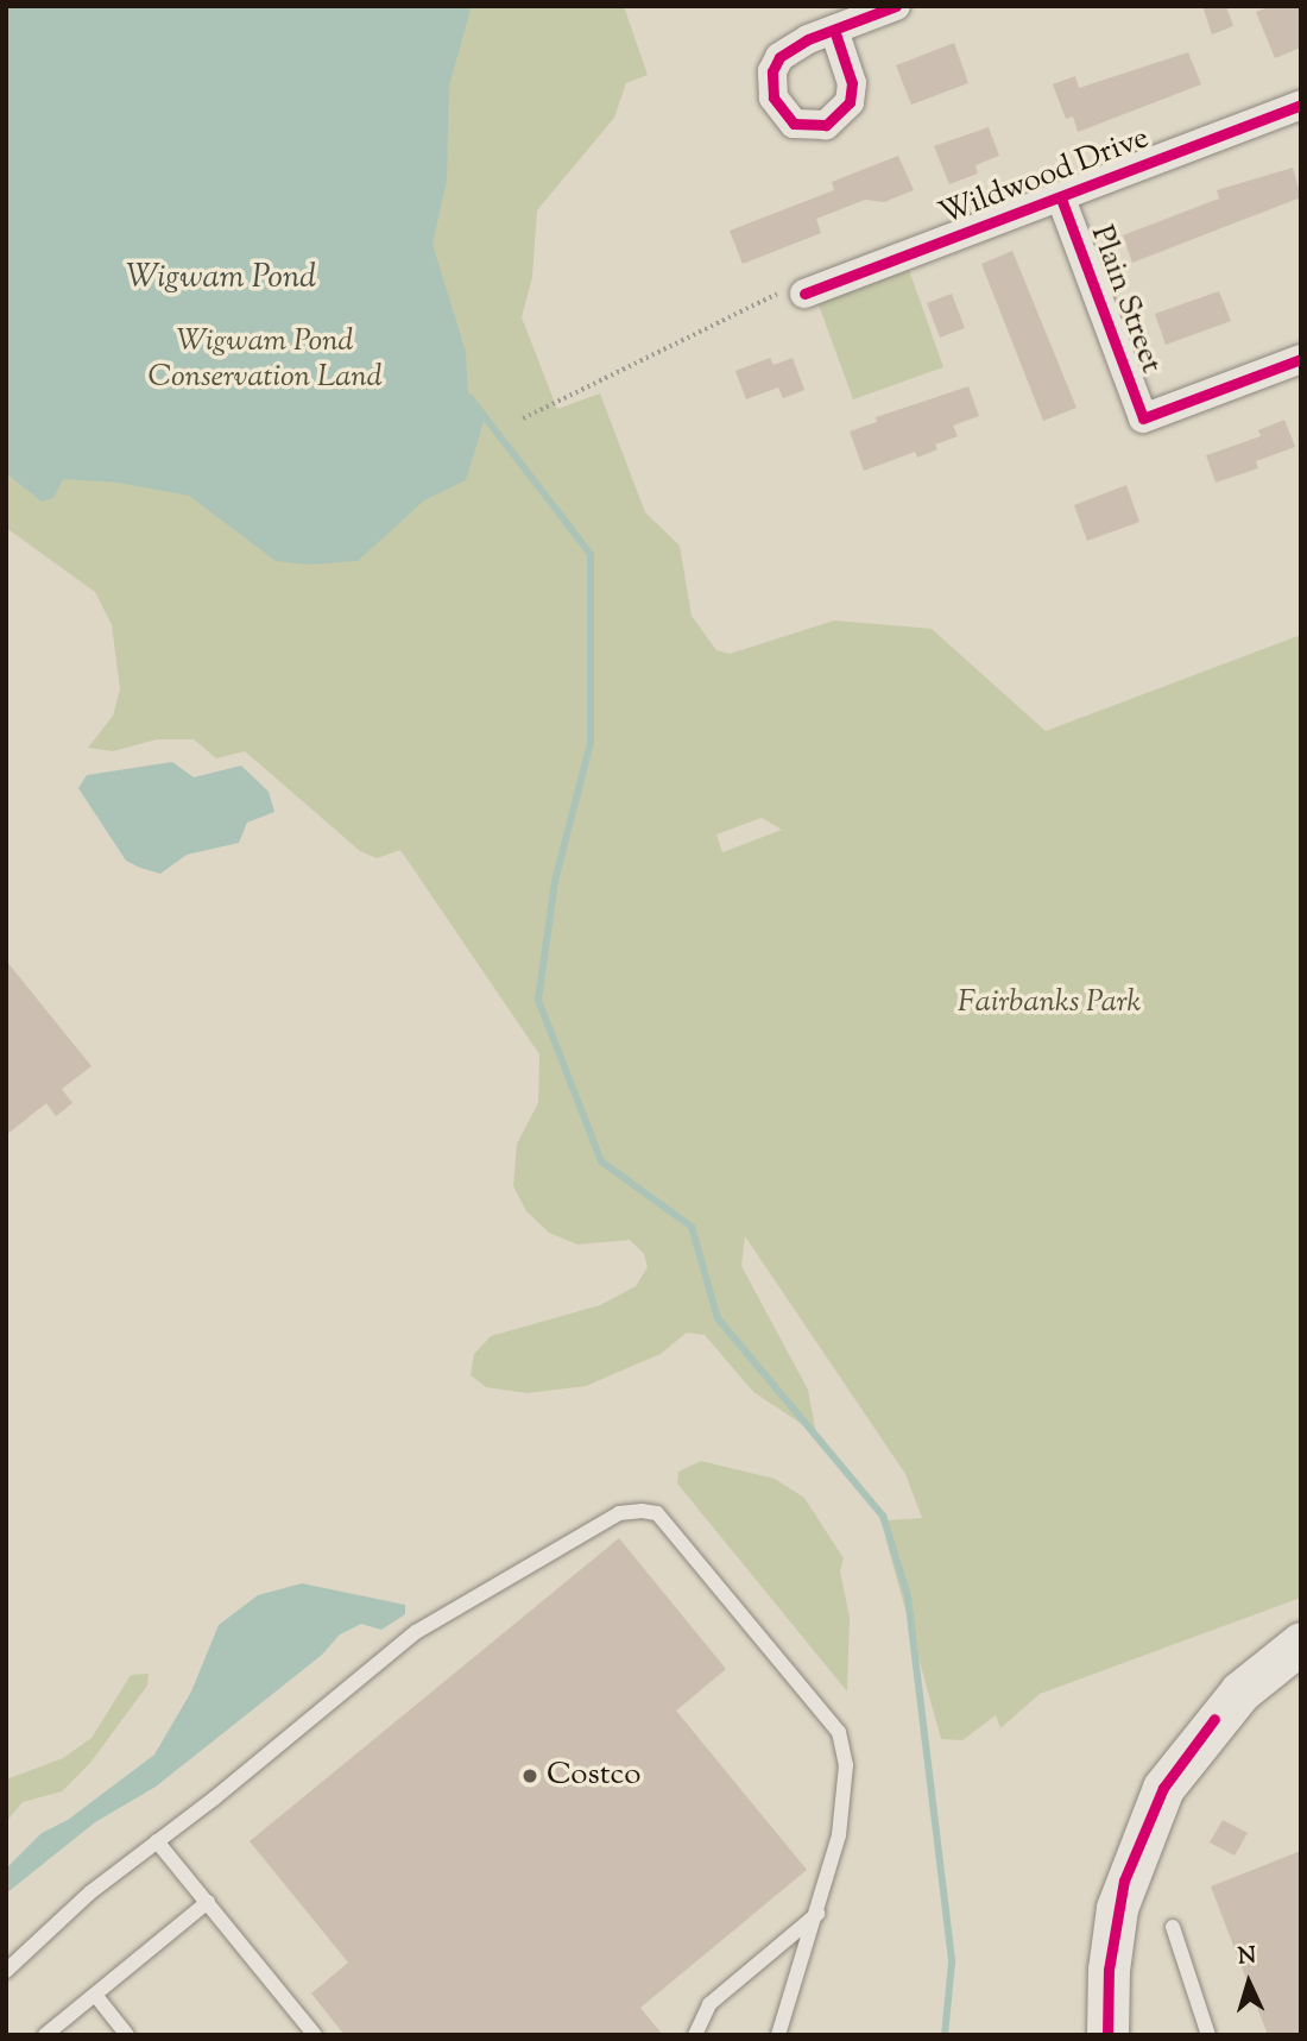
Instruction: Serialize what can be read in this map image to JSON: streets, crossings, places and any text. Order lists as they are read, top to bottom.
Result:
{
  "streets": {
    "street": ["Wildwood Drive", "Plain Street"]
  },
  "crossings": [
    ["Wildwood Drive", "Plain Street"]
  ],
  "water": ["Wigwam Pond"],
  "parks": ["Wigwam Pond Conservation Land", "Fairbanks Park"],
  "places": ["Costco"],
  "north": "top"
}
